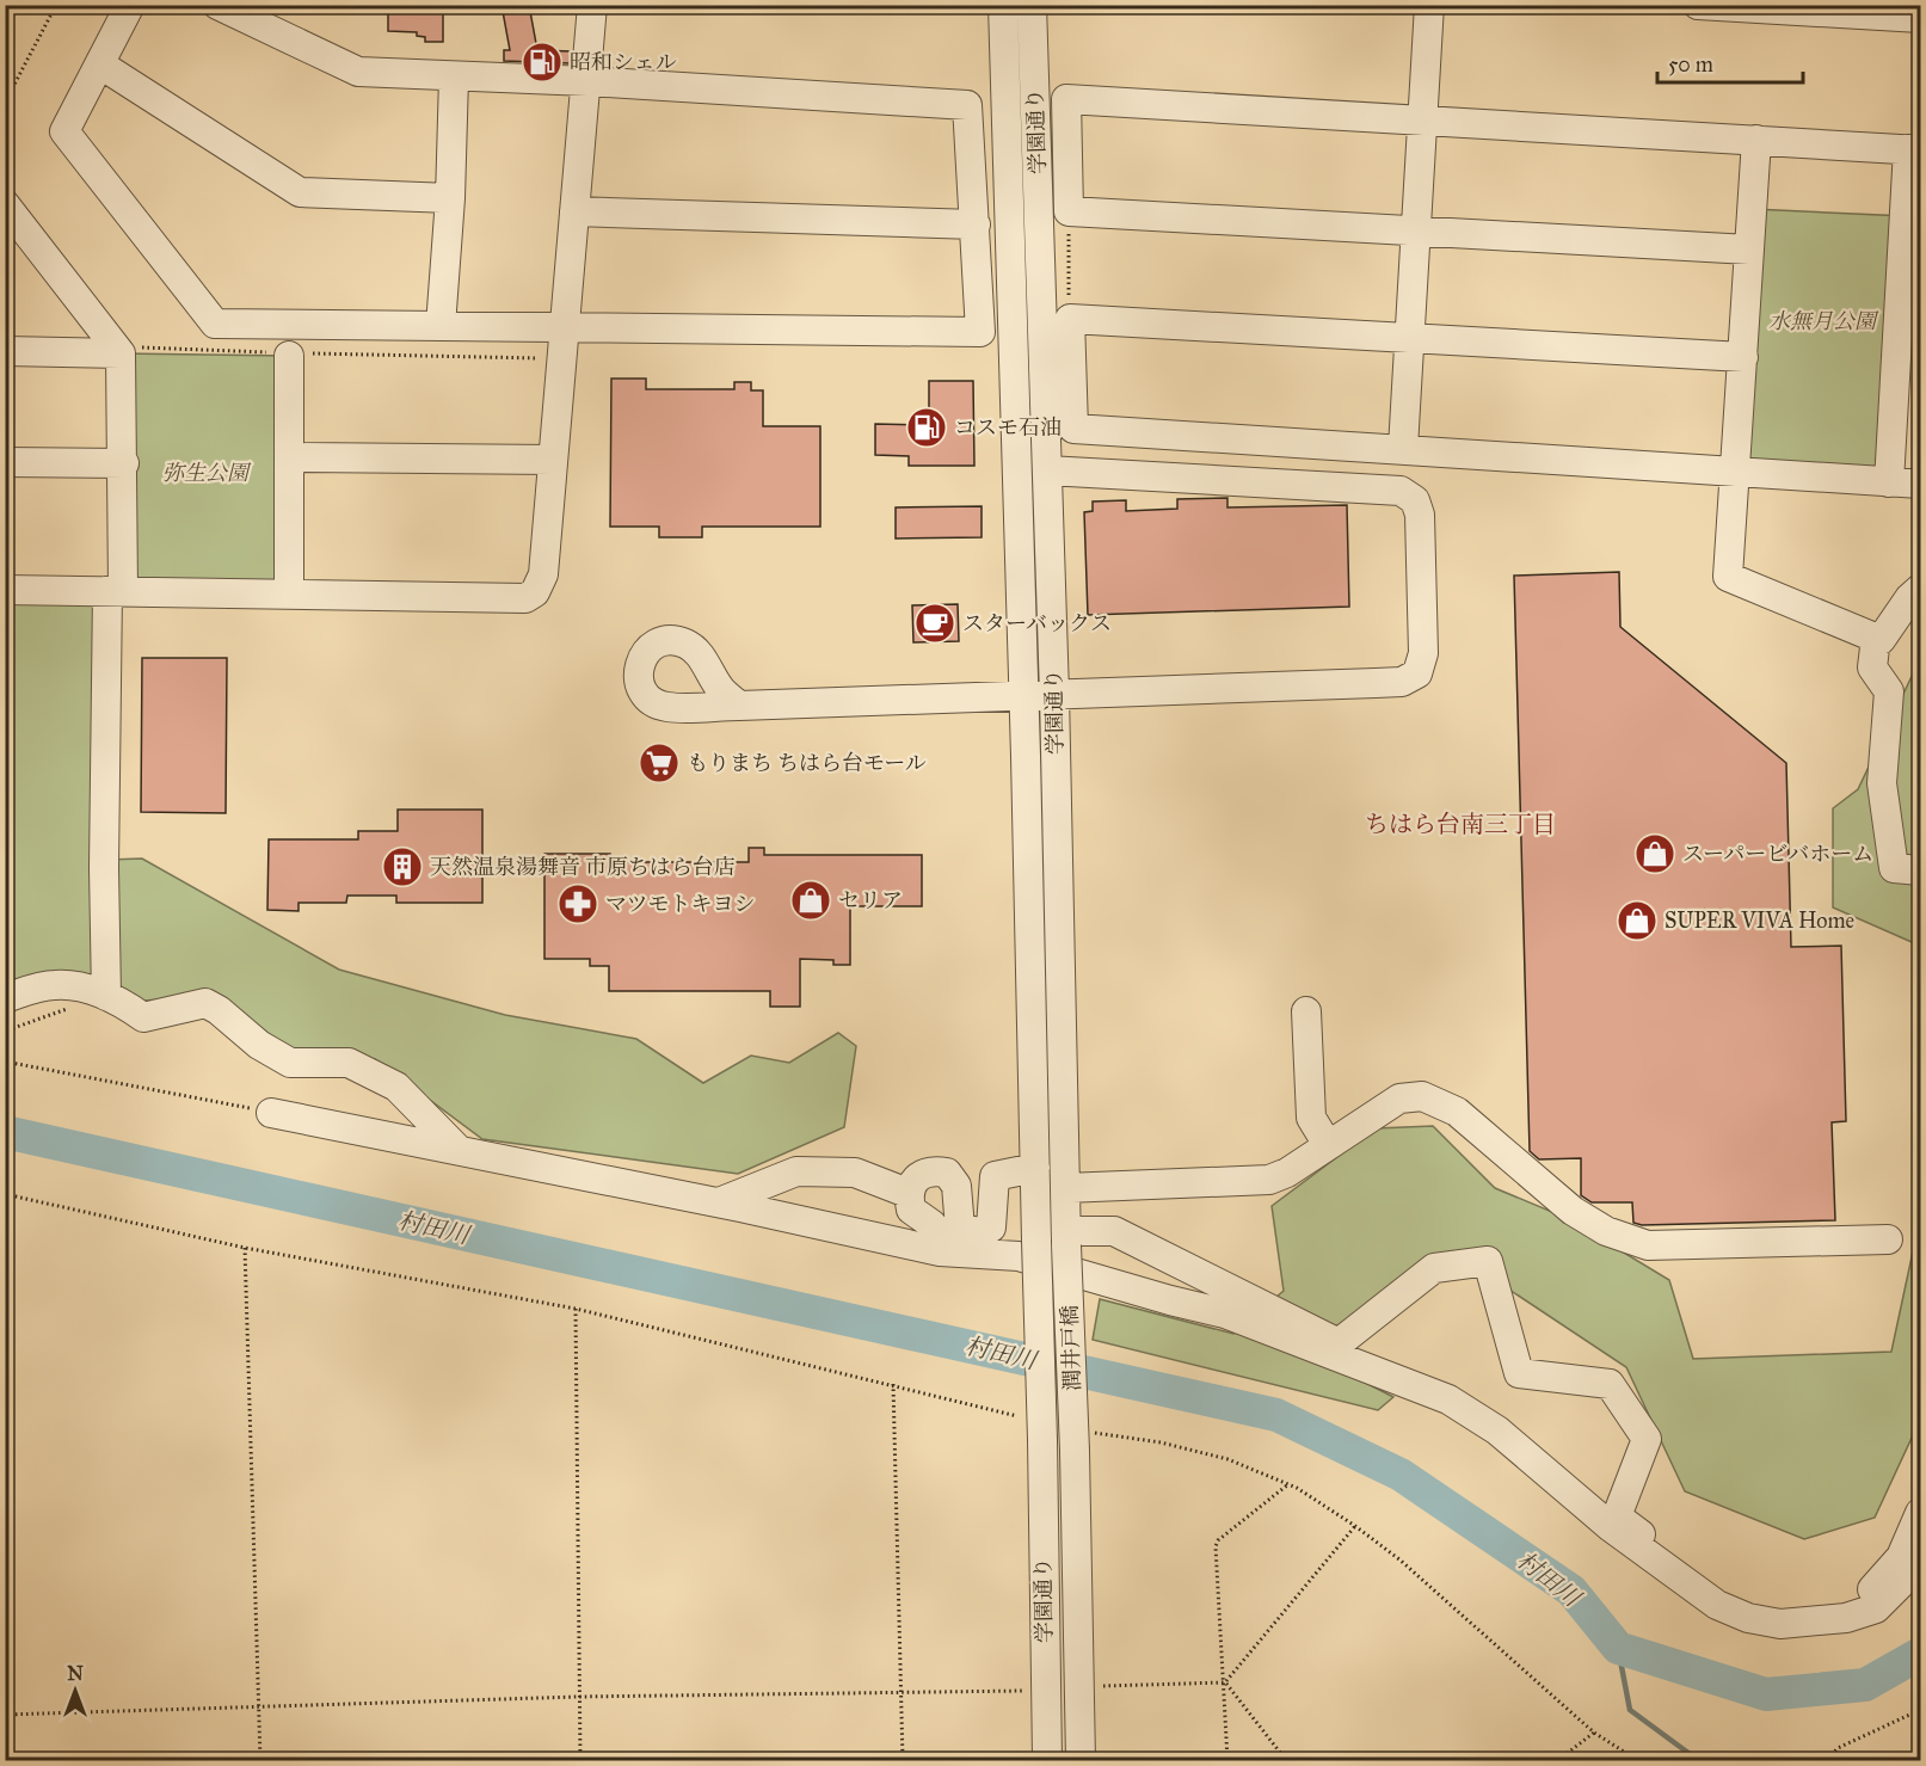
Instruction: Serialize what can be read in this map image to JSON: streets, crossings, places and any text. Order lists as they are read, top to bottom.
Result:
{
  "streets": {
    "street": ["学園通り", "潤井戸橋"]
  },
  "crossings": [
    ["学園通り", "潤井戸橋"]
  ],
  "districts": ["ちはら台南三丁目"],
  "water": ["村田川"],
  "parks": ["水無月公園", "弥生公園"],
  "places": {
    "fuel station": ["昭和シェル", "コスモ石油"],
    "cafe": ["スターバックス"],
    "supermarket": ["もりまち ちはら台モール"],
    "shop": ["スーパービバホーム", "セリア", "SUPER VIVA Home"],
    "building": ["天然温泉湯舞音 市原ちはら台店"],
    "pharmacy": ["マツモトキヨシ"]
  },
  "scale_bar": "50 m",
  "north": "top"
}
